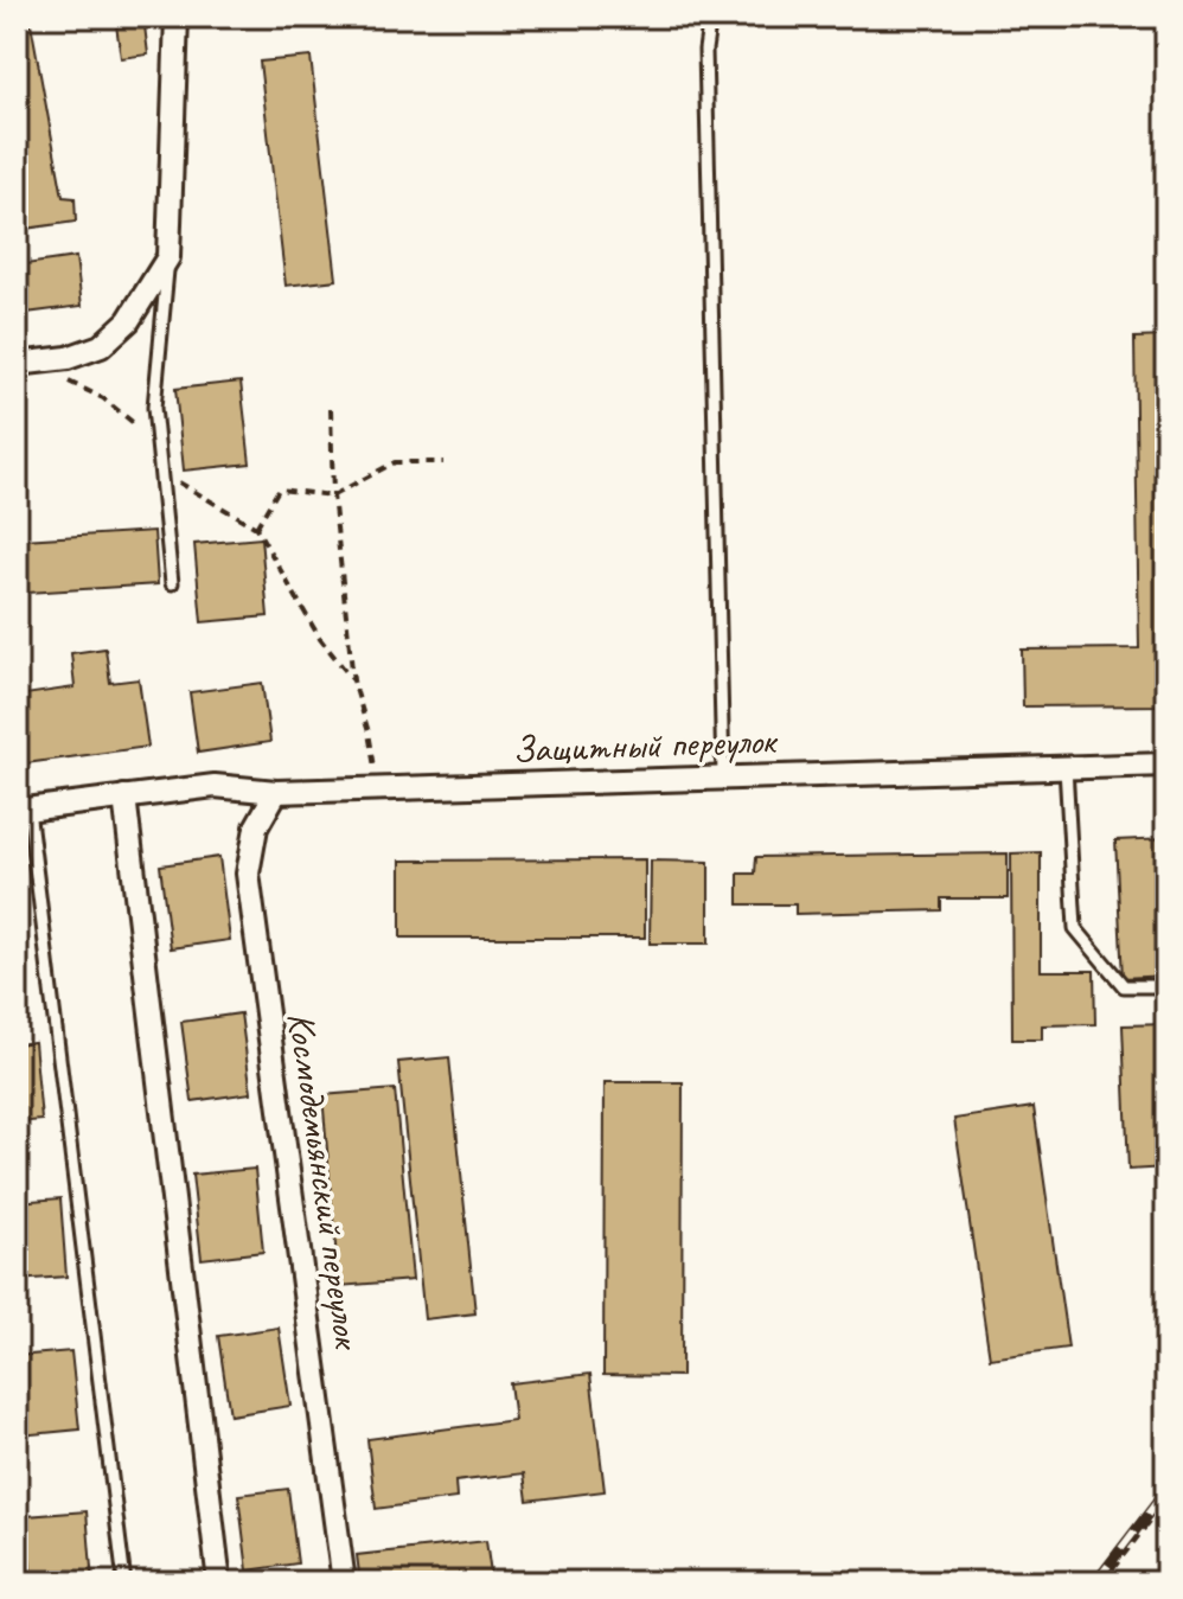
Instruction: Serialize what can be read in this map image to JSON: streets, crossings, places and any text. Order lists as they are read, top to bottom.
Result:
{
  "streets": {
    "street": ["Защитный переулок", "Космодемьянский переулок"]
  },
  "crossings": [
    ["Защитный переулок", "Космодемьянский переулок"]
  ]
}
